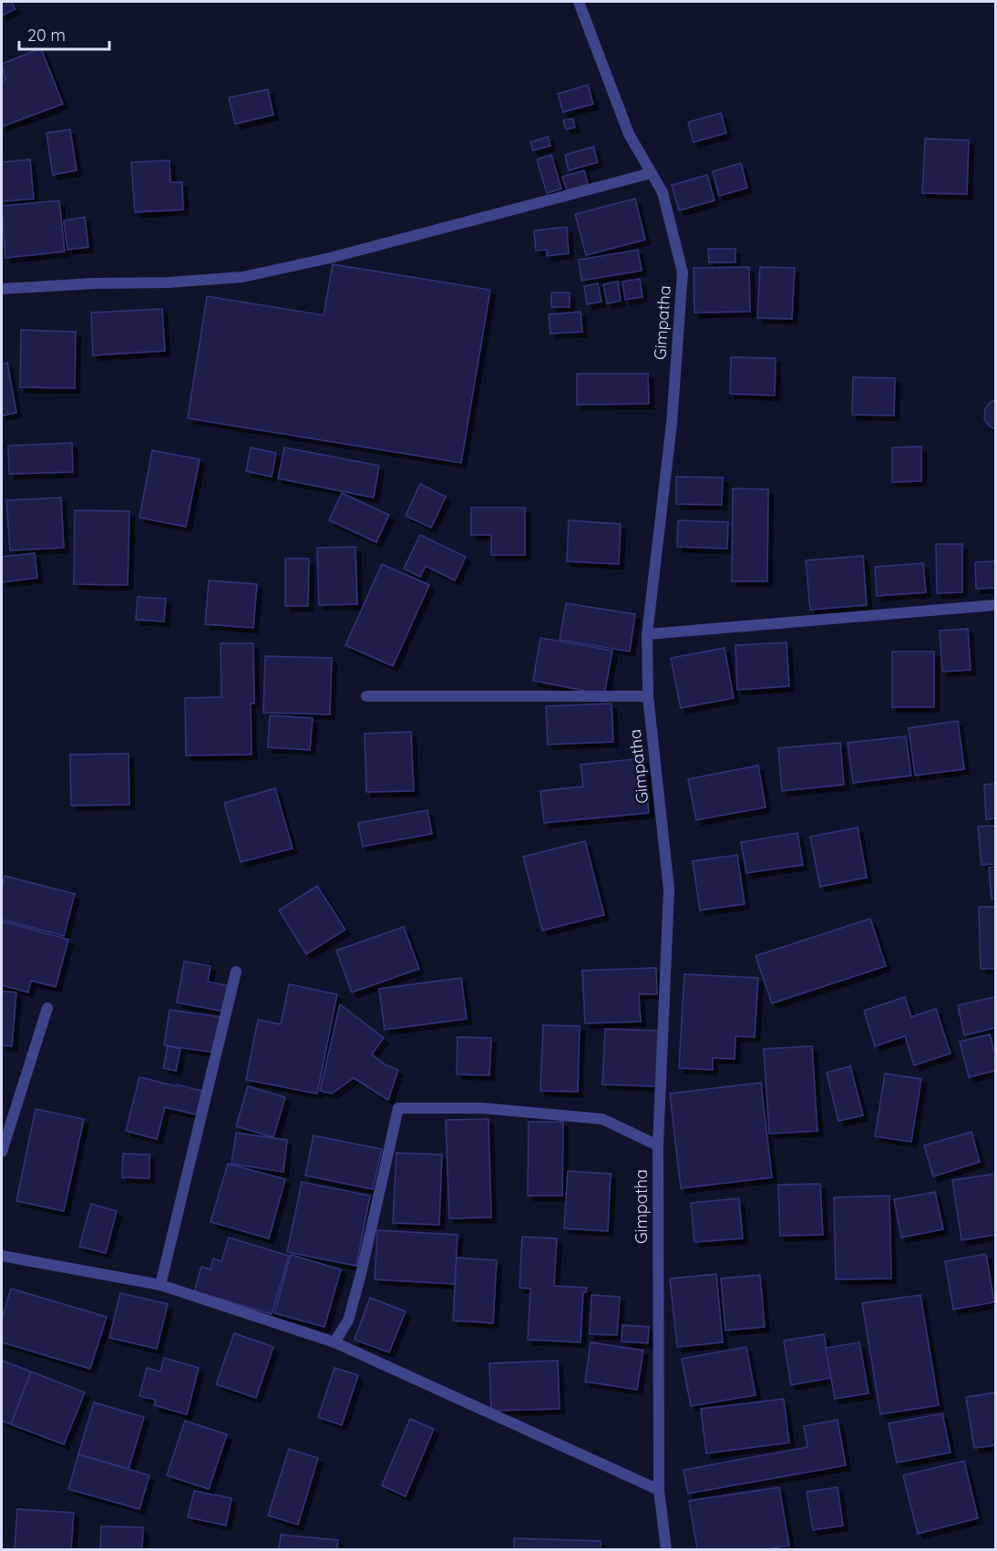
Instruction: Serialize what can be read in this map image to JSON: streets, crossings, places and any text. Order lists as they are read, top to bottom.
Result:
{
  "streets": {
    "street": ["Gimpatha"]
  },
  "scale_bar": "20 m"
}
